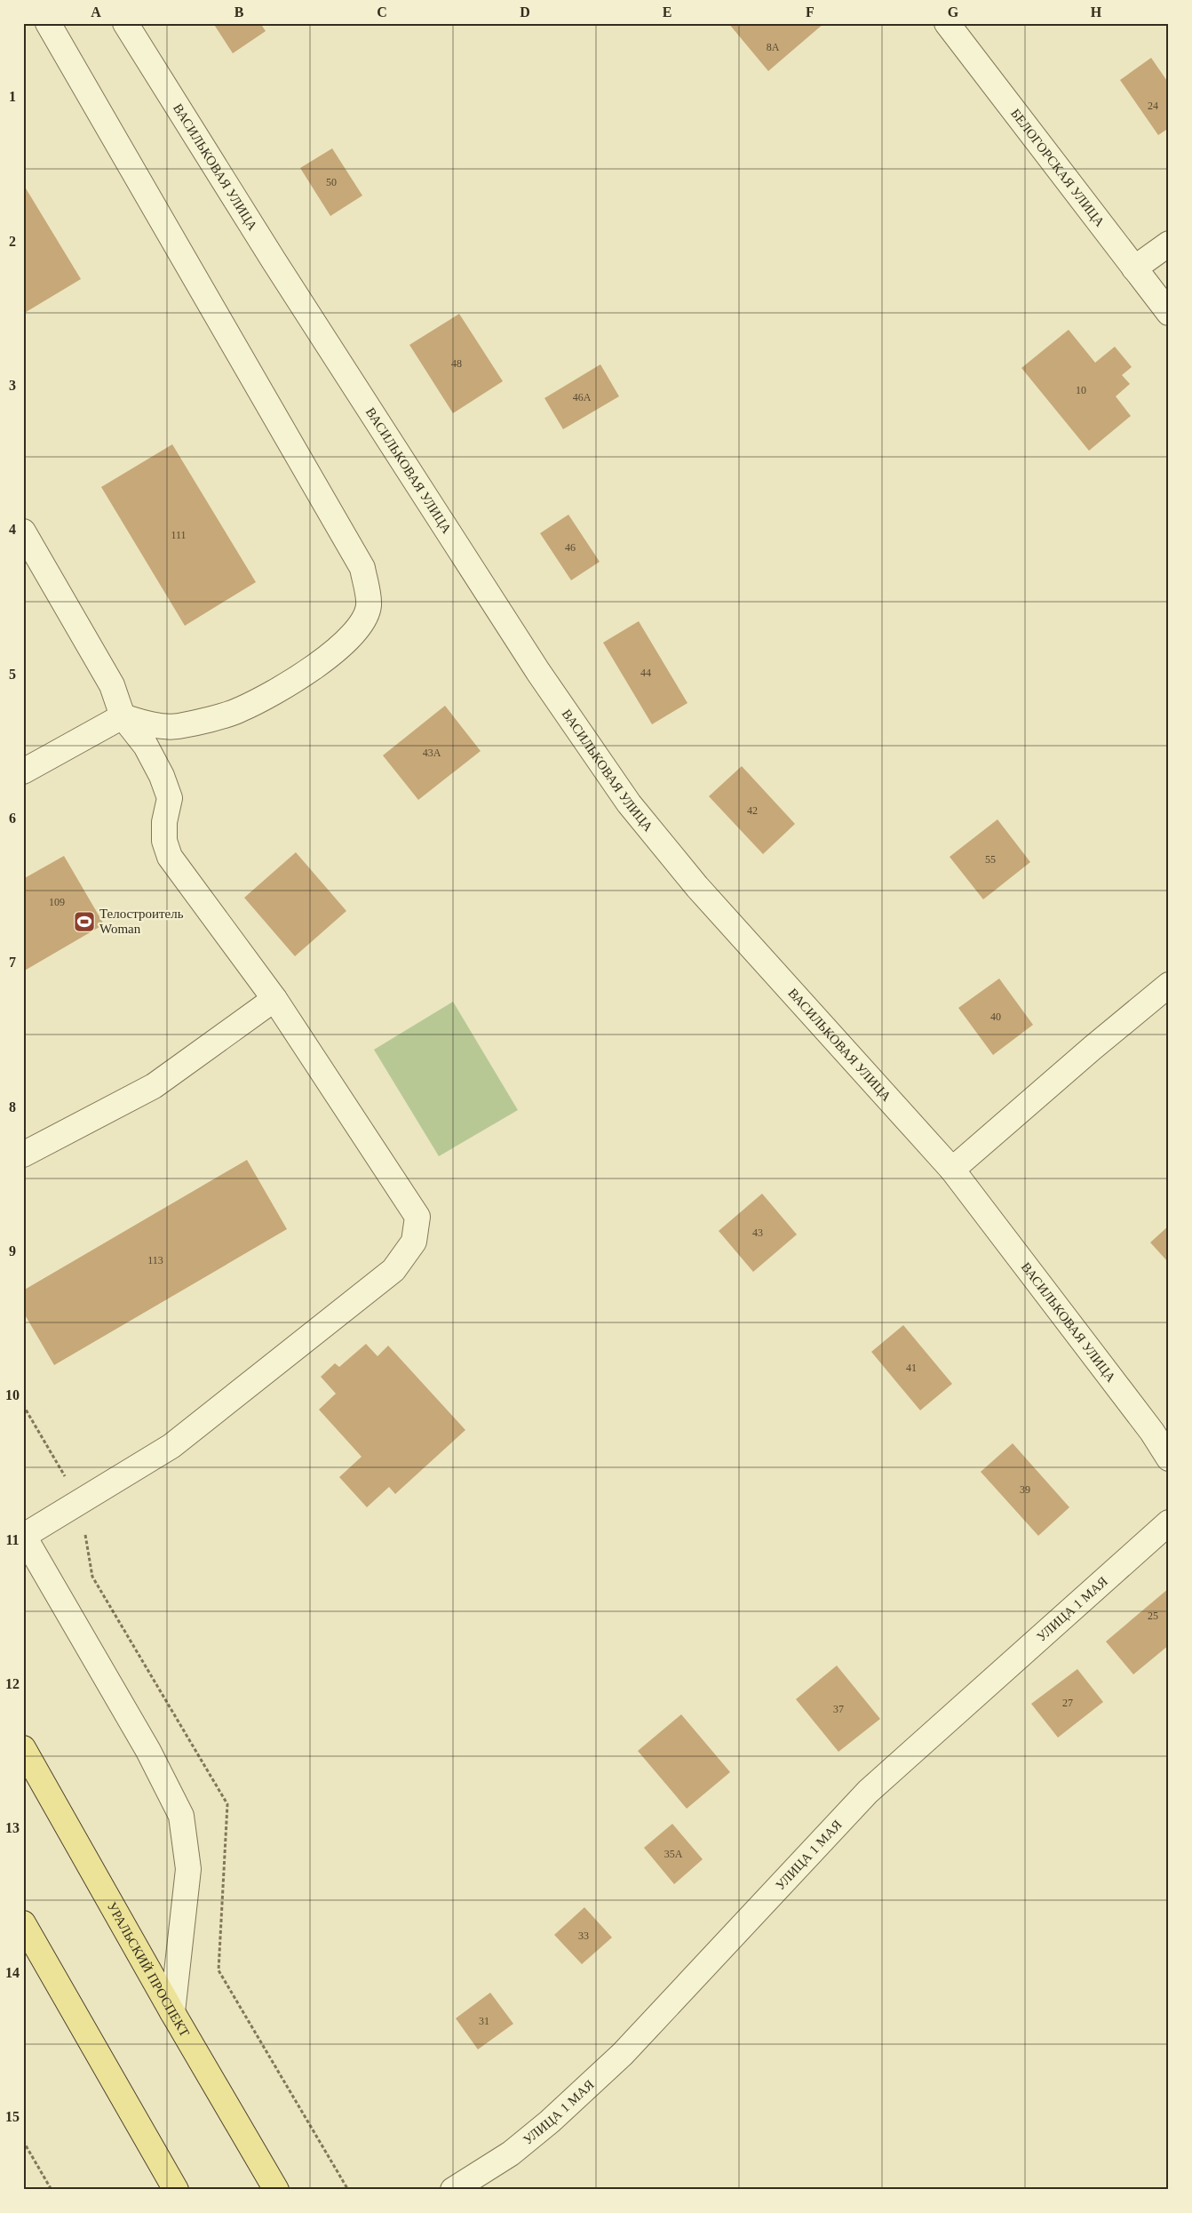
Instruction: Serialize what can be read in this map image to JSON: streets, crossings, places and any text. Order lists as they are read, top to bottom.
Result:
{
  "streets": {
    "main road": ["УРАЛЬСКИЙ ПРОСПЕКТ"],
    "street": ["ВАСИЛЬКОВАЯ УЛИЦА", "БЕЛОГОРСКАЯ УЛИЦА", "УЛИЦА 1 МАЯ"]
  },
  "places": {
    "sports": ["Телостроитель Woman"]
  },
  "house_numbers": [
    "8А",
    "24",
    "50",
    "48",
    "10",
    "46А",
    "111",
    "46",
    "44",
    "43А",
    "42",
    "55",
    "109",
    "40",
    "43",
    "113",
    "41",
    "39",
    "25",
    "27",
    "37",
    "35А",
    "33",
    "31"
  ],
  "grid": {
    "columns": [
      "A",
      "B",
      "C",
      "D",
      "E",
      "F",
      "G",
      "H"
    ],
    "rows": [
      "1",
      "2",
      "3",
      "4",
      "5",
      "6",
      "7",
      "8",
      "9",
      "10",
      "11",
      "12",
      "13",
      "14",
      "15"
    ]
  }
}
